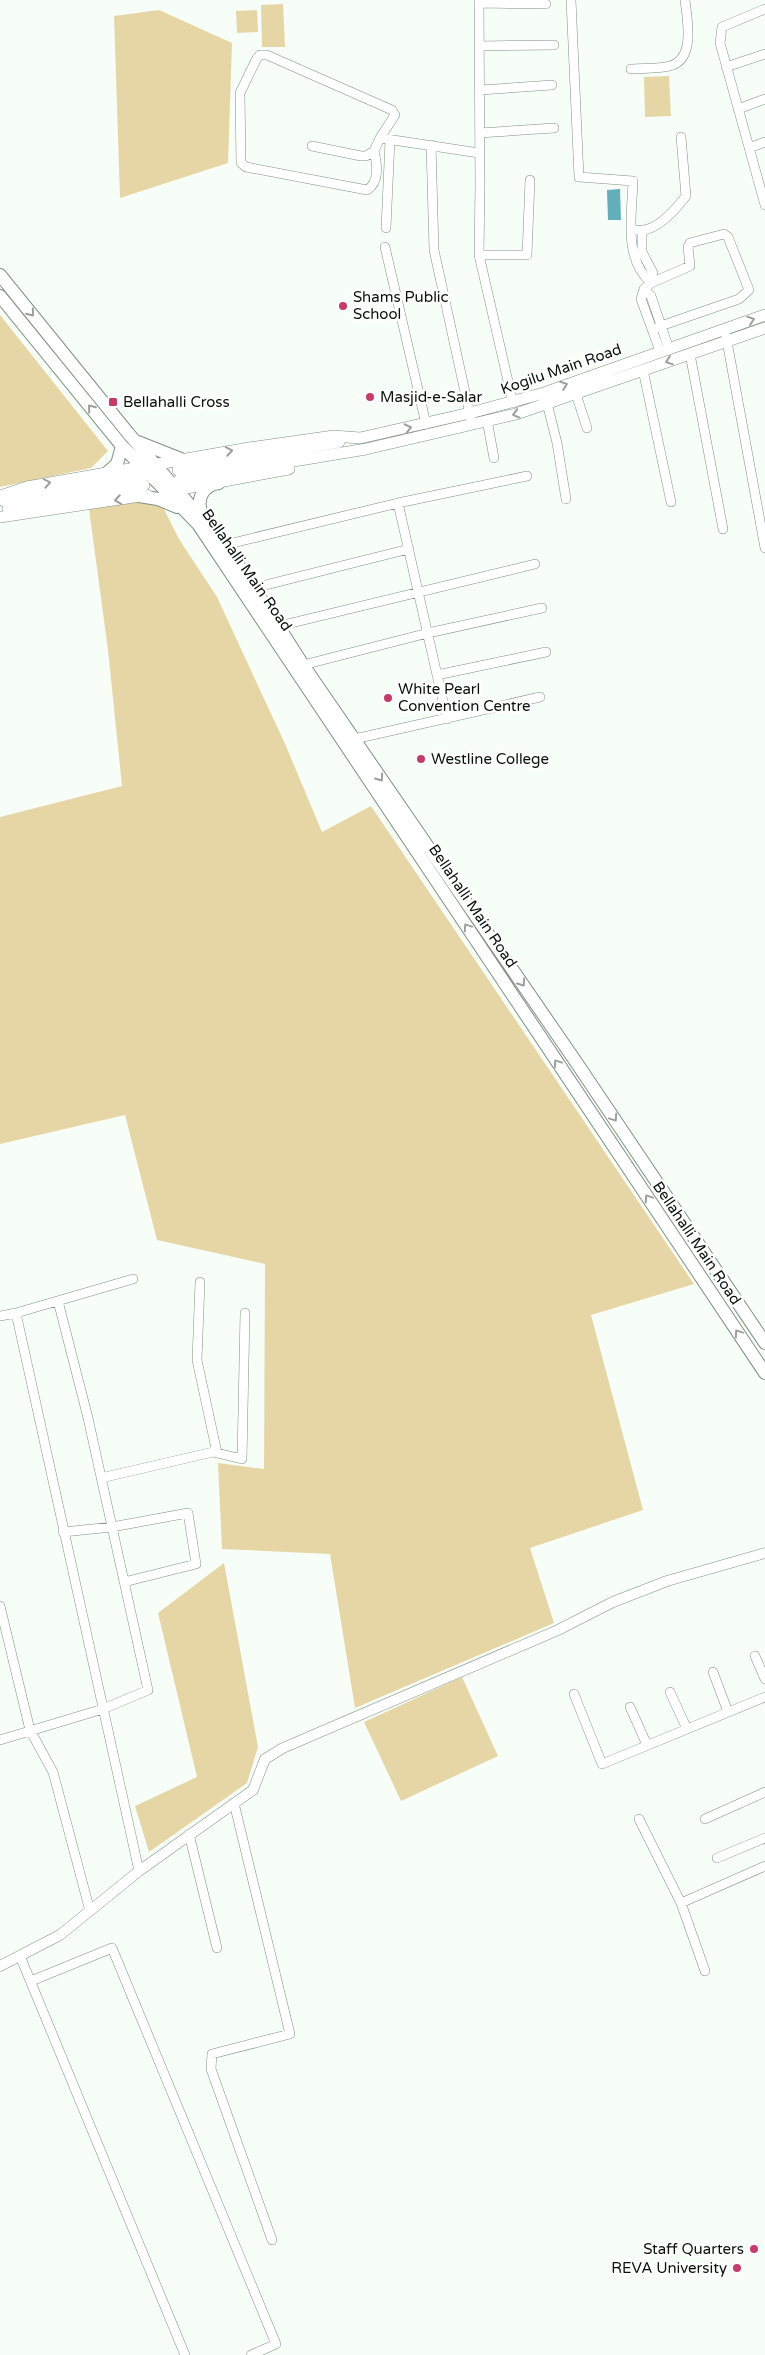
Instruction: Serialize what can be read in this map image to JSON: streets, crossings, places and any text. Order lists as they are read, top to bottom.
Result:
{
  "streets": {
    "main road": ["Kogilu Main Road", "Bellahalli Main Road"]
  },
  "crossings": [
    ["Kogilu Main Road", "Bellahalli Main Road"]
  ],
  "places": {
    "other": [
      "Shams Public School",
      "Masjid-e-Salar",
      "White Pearl Convention Centre",
      "Westline College",
      "Staff Quarters",
      "REVA University"
    ],
    "transit": ["Bellahalli Cross"]
  }
}
